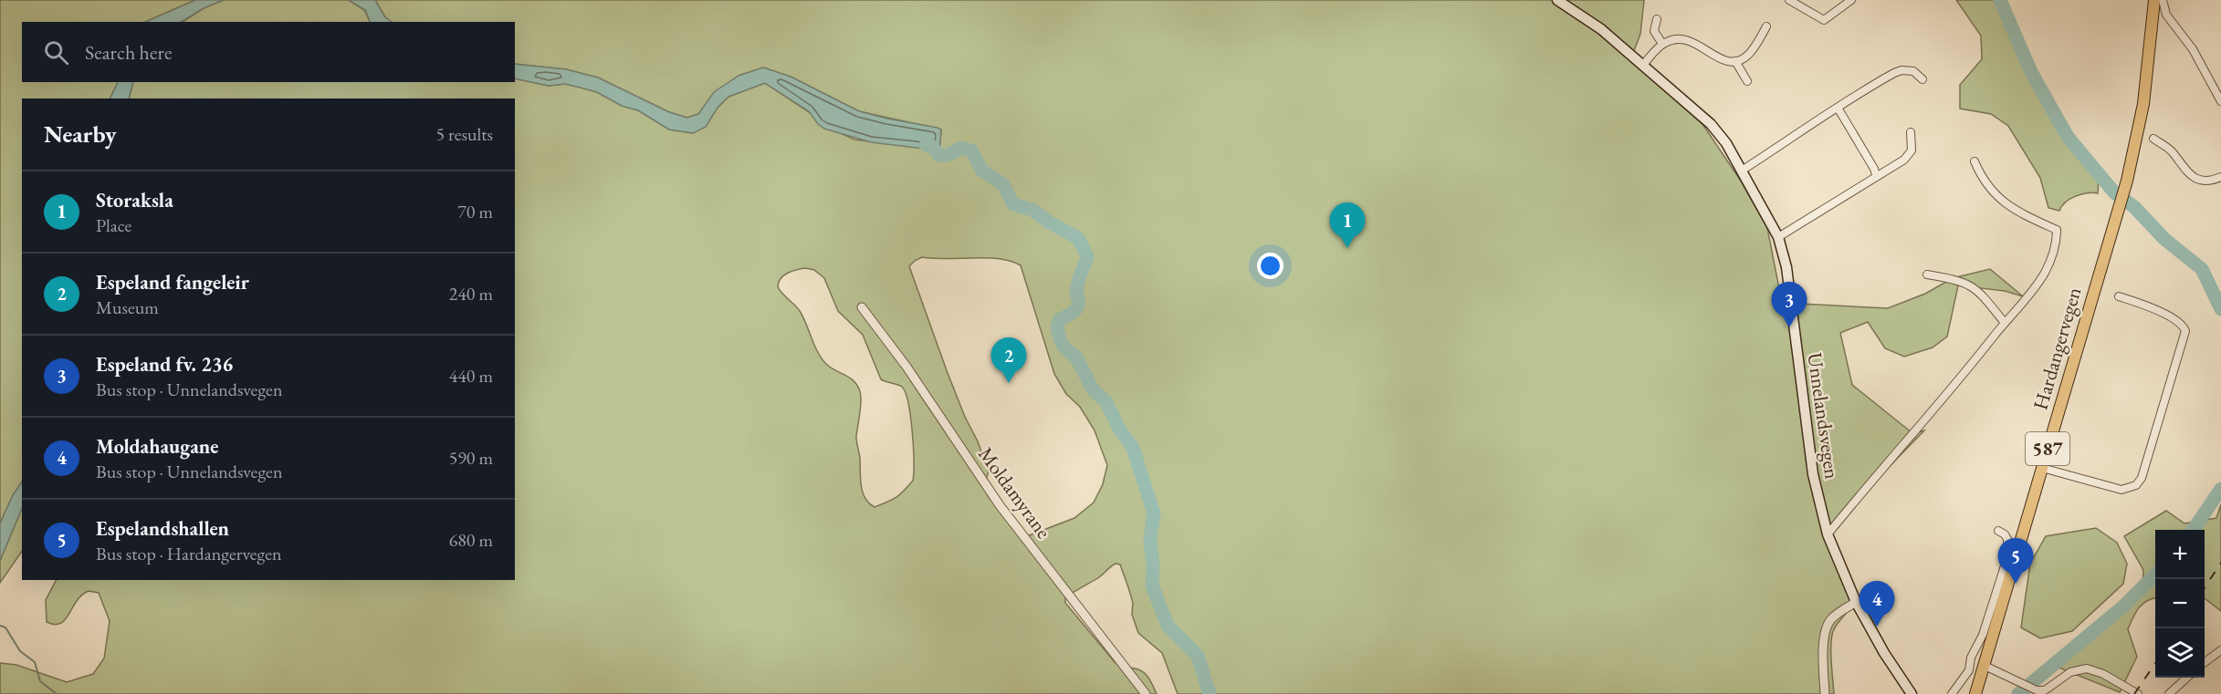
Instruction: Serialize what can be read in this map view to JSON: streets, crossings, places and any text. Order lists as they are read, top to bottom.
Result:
{
  "streets": {
    "main road": ["Hardangervegen", "Unnelandsvegen", "587"],
    "street": ["Moldamyrane"]
  },
  "page": {
    "search": "Search here",
    "heading": ["Nearby", "5 results"],
    "list": [
      {
        "mark": "1",
        "name": "Storaksla",
        "note": "Place",
        "value": "70 m"
      },
      {
        "mark": "2",
        "name": "Espeland fangeleir",
        "note": "Museum",
        "value": "240 m"
      },
      {
        "mark": "3",
        "name": "Espeland fv. 236",
        "note": "Bus stop · Unnelandsvegen",
        "value": "440 m"
      },
      {
        "mark": "4",
        "name": "Moldahaugane",
        "note": "Bus stop · Unnelandsvegen",
        "value": "590 m"
      },
      {
        "mark": "5",
        "name": "Espelandshallen",
        "note": "Bus stop · Hardangervegen",
        "value": "680 m"
      }
    ],
    "pins": [
      "1",
      "3",
      "2",
      "5",
      "4"
    ],
    "map_buttons": ["+", "−"]
  }
}
